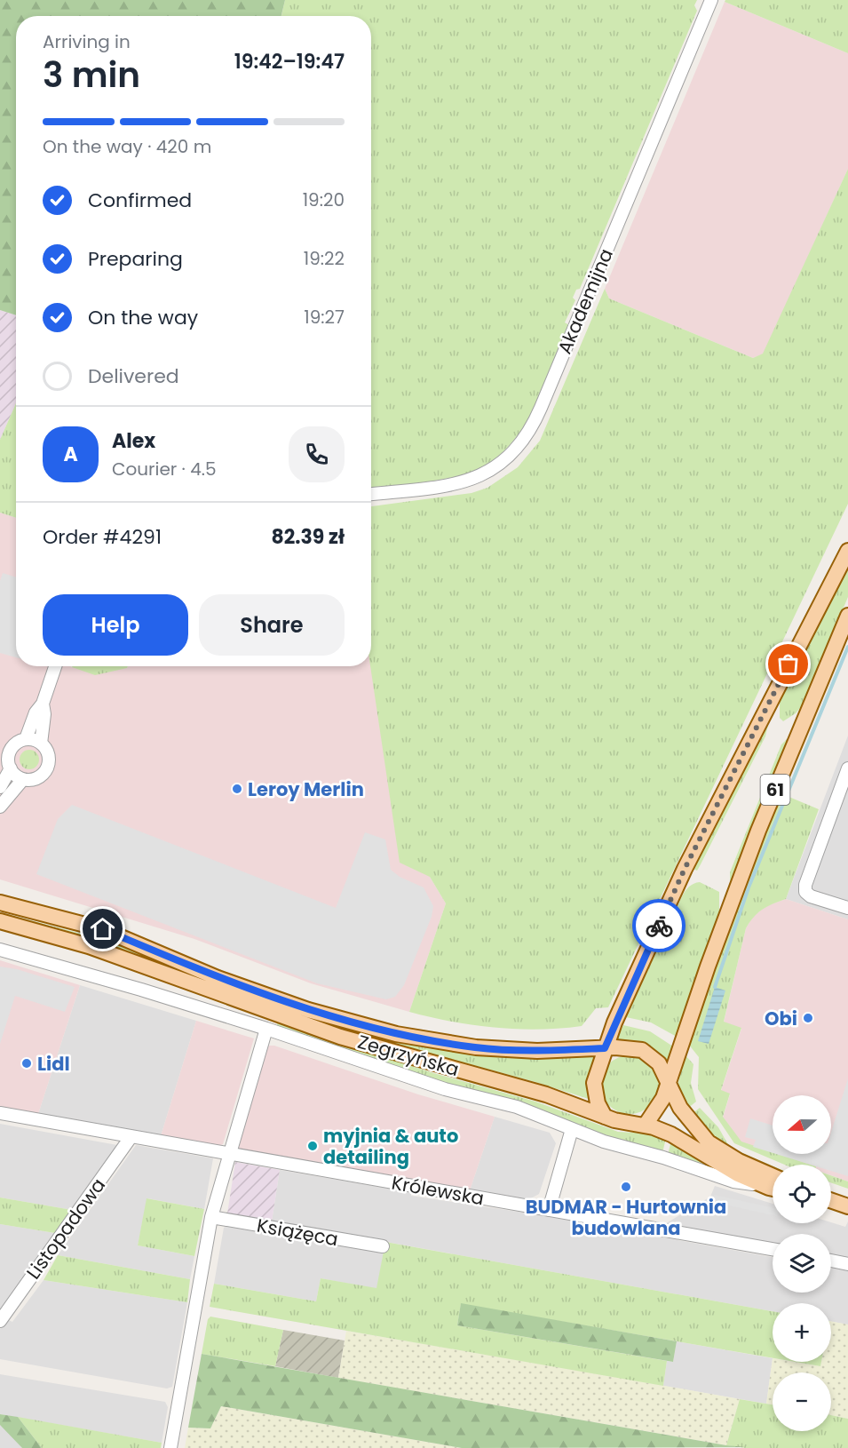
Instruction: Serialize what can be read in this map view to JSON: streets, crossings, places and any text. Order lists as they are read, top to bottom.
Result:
{
  "streets": {
    "main road": ["61", "Zegrzyńska"],
    "street": [
      "Akademijna",
      "Królewska",
      "Listopadowa",
      "Książęca"
    ]
  },
  "crossings": [
    ["61", "Zegrzyńska"],
    ["Królewska", "Listopadowa"]
  ],
  "places": [
    "Leroy Merlin",
    "Obi",
    "Lidl",
    "myjnia & auto detailing",
    "BUDMAR - Hurtownia budowlana"
  ],
  "north": "left",
  "page": {
    "heading": ["3 min", "Arriving in", "19:42–19:47"],
    "panel": [
      "Alex",
      "Courier · 4.5",
      "Order #4291",
      "82.39 zł"
    ],
    "bar": "On the way · 420 m",
    "list": [
      ["Confirmed", "19:20"],
      ["Preparing", "19:22"],
      ["On the way", "19:27"],
      "Delivered"
    ],
    "round": "A",
    "buttons": ["Help", "Share"],
    "map_buttons": ["+", "−"]
  }
}
